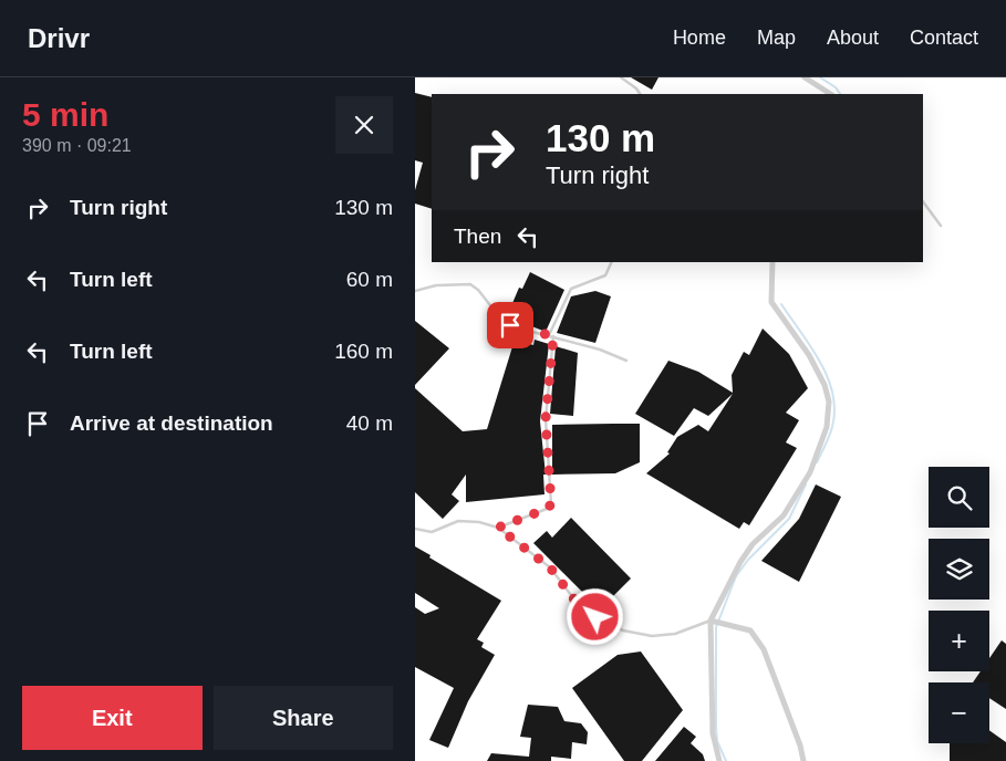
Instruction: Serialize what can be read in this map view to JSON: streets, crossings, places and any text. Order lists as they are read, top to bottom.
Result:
{
  "page": {
    "header": "Drivr",
    "nav": [
      "Home",
      "Map",
      "About",
      "Contact"
    ],
    "heading": ["5 min", "390 m · 09:21"],
    "turn": ["130 m", "Turn right"],
    "list": [
      {
        "name": "Turn right",
        "value": "130 m"
      },
      {
        "name": "Turn left",
        "value": "60 m"
      },
      {
        "name": "Turn left",
        "value": "160 m"
      },
      {
        "name": "Arrive at destination",
        "value": "40 m"
      }
    ],
    "then": "Then",
    "map_buttons": ["+", "−"],
    "buttons": ["Exit", "Share"]
  }
}
